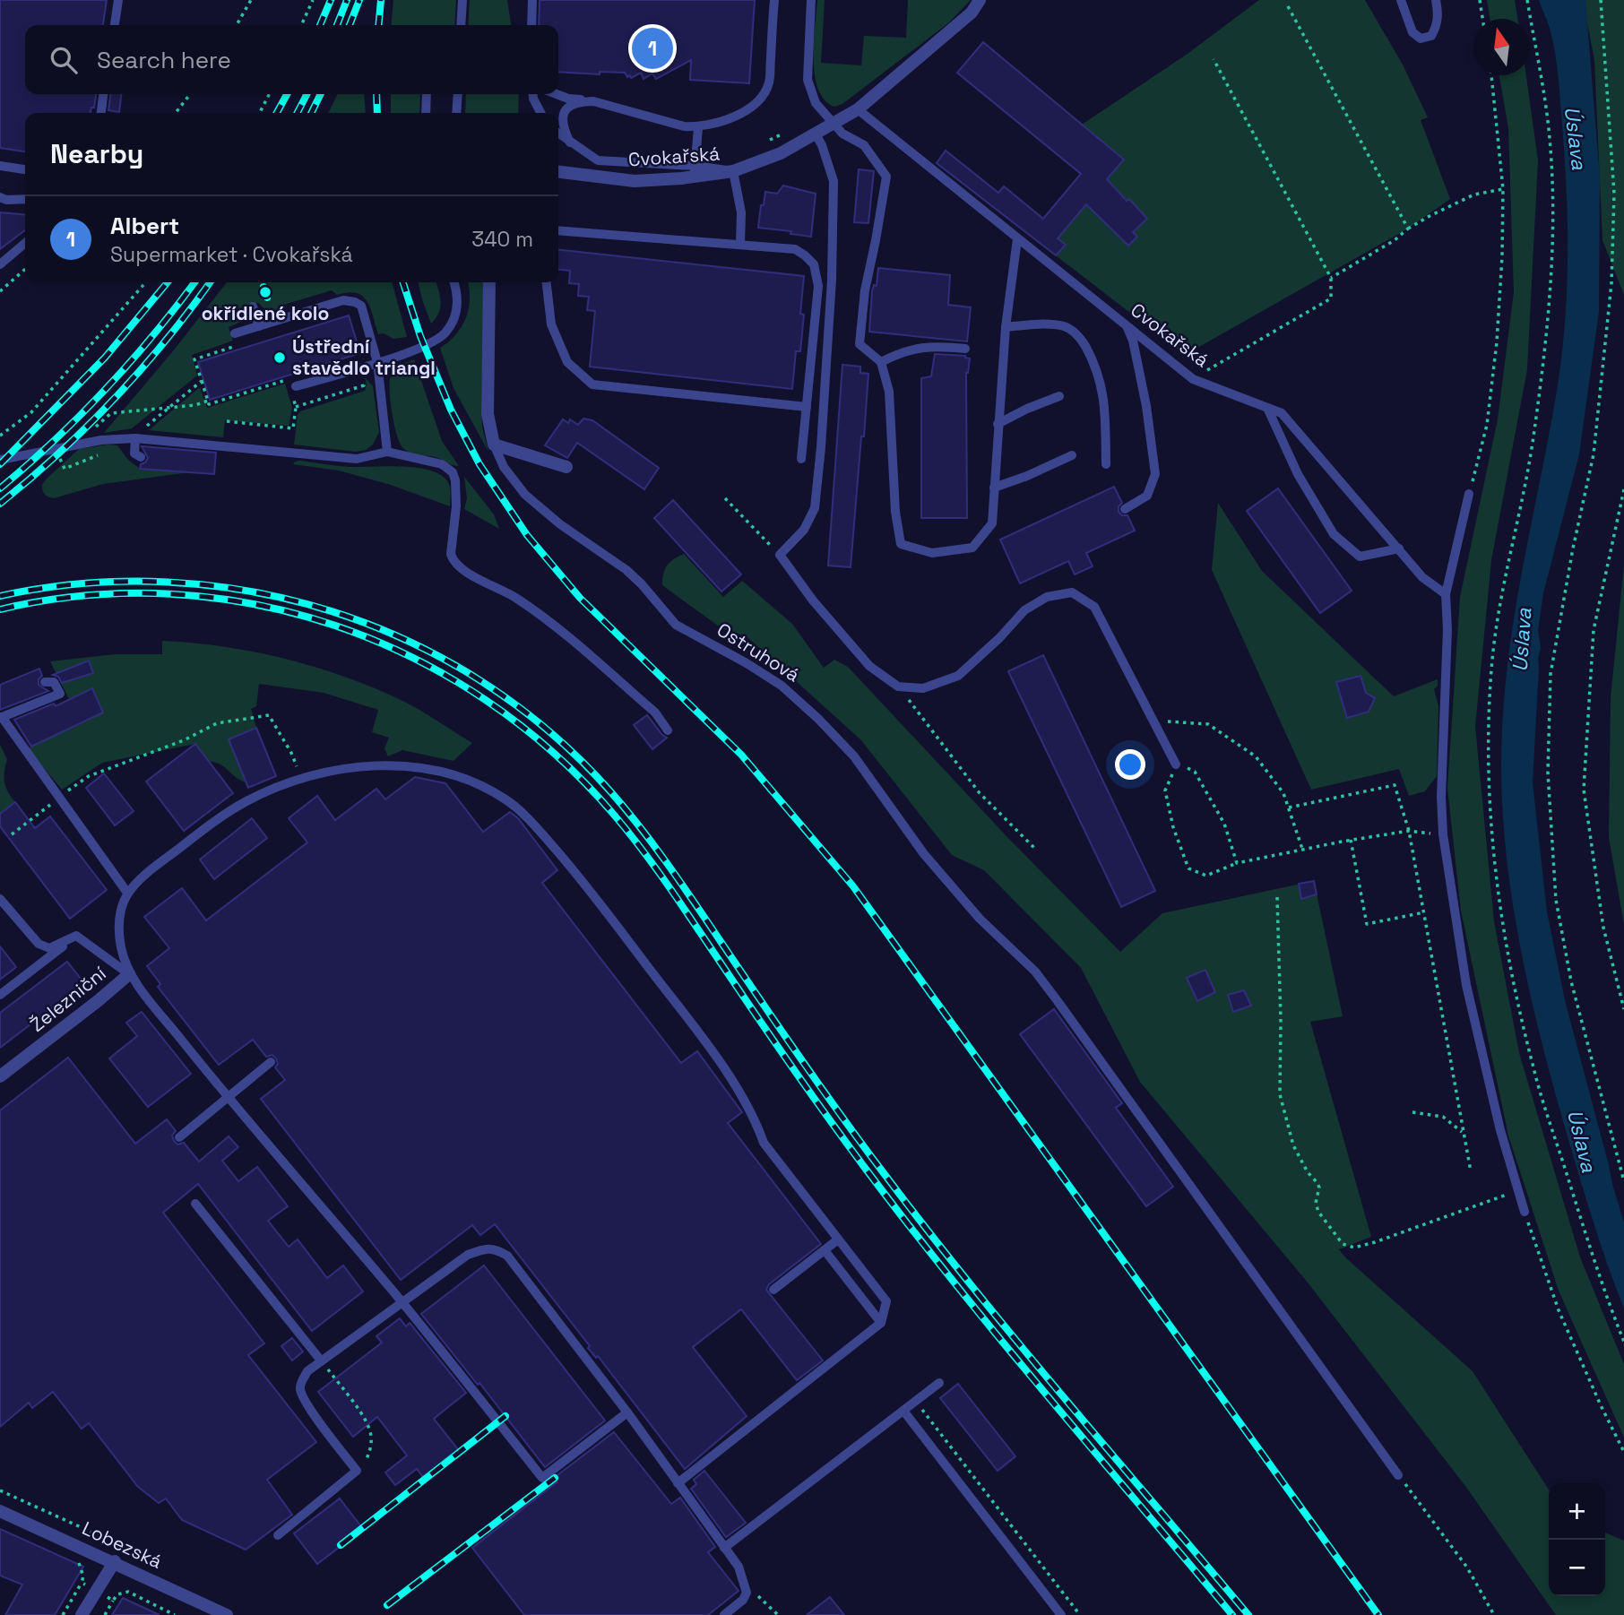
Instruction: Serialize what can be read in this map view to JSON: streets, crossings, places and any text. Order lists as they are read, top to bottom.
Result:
{
  "streets": {
    "street": [
      "Cvokařská",
      "Ostruhová",
      "Železniční",
      "Lobezská"
    ]
  },
  "water": ["Úslava"],
  "places": ["okřídlené kolo", "Ústřední stavědlo triangl"],
  "north": "top",
  "page": {
    "pins": "1",
    "search": "Search here",
    "heading": "Nearby",
    "list": [
      {
        "mark": "1",
        "name": "Albert",
        "note": "Supermarket · Cvokařská",
        "value": "340 m"
      }
    ],
    "map_buttons": ["+", "−"]
  }
}
